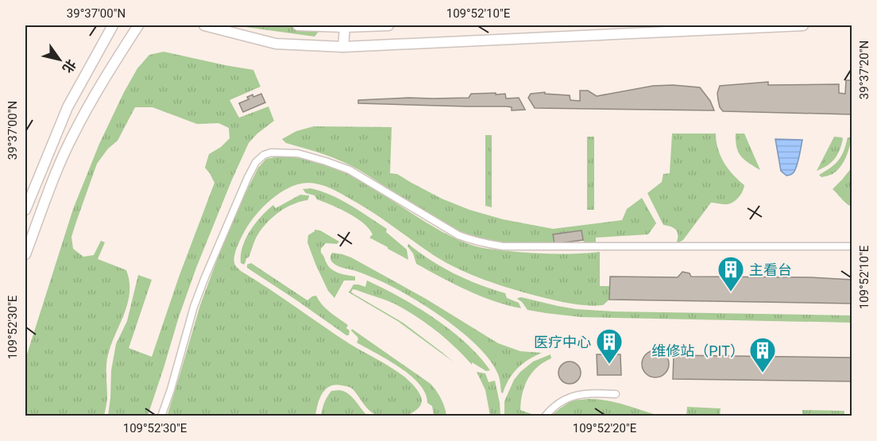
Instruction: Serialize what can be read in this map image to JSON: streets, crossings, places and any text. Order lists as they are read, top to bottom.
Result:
{
  "places": {
    "building": ["主看台", "医疗中心", "维修站（PIT）"]
  },
  "north": "bottom right",
  "coordinates": [
    "39°37'00\"N",
    "109°52'10\"E",
    "39°37'20\"N",
    "109°52'30\"E",
    "109°52'20\"E"
  ]
}
